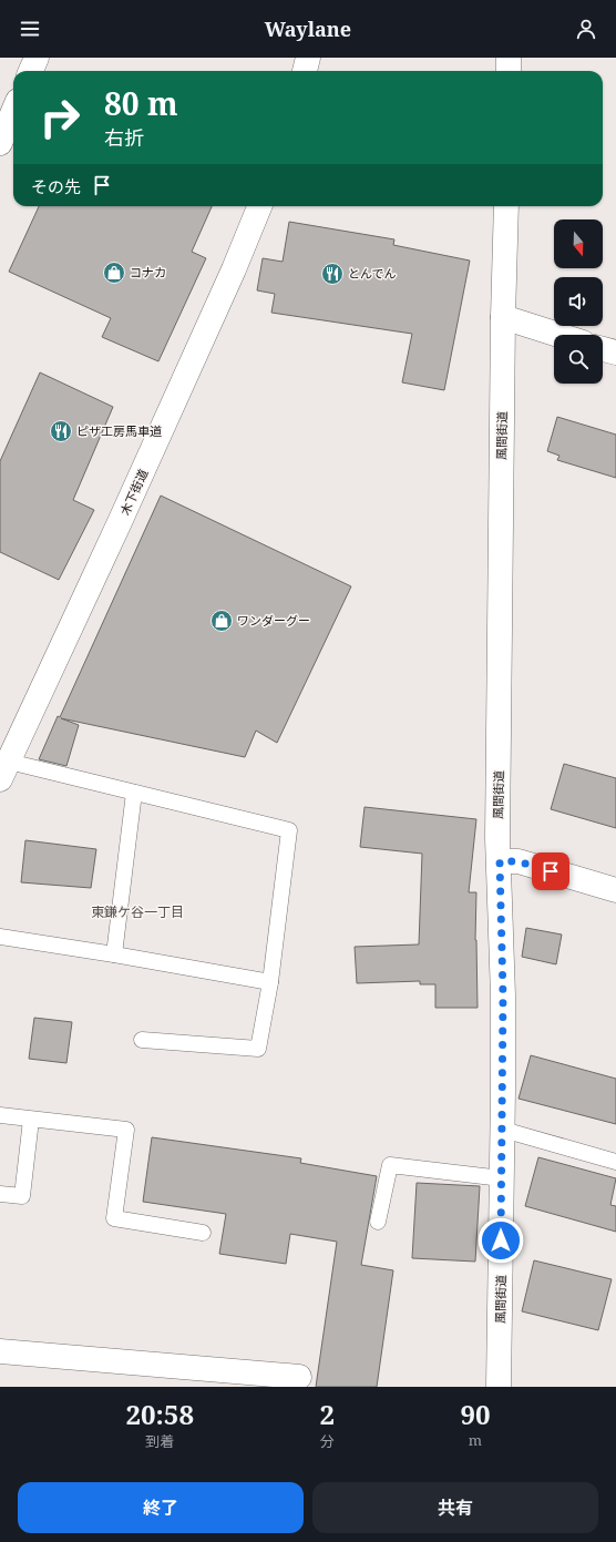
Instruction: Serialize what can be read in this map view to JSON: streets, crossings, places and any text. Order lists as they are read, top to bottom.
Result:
{
  "streets": {
    "street": ["風間街道", "木下街道"]
  },
  "districts": ["東鎌ケ谷一丁目"],
  "places": {
    "shop": ["コナカ", "ワンダーグー"],
    "restaurant": ["とんでん", "ピザ工房馬車道"]
  },
  "north": "bottom",
  "page": {
    "header": "Waylane",
    "turn": ["80 m", "右折"],
    "then": "その先",
    "eta": [
      "20:58",
      "到着",
      "2",
      "分",
      "90",
      "m"
    ],
    "buttons": ["終了", "共有"]
  }
}
